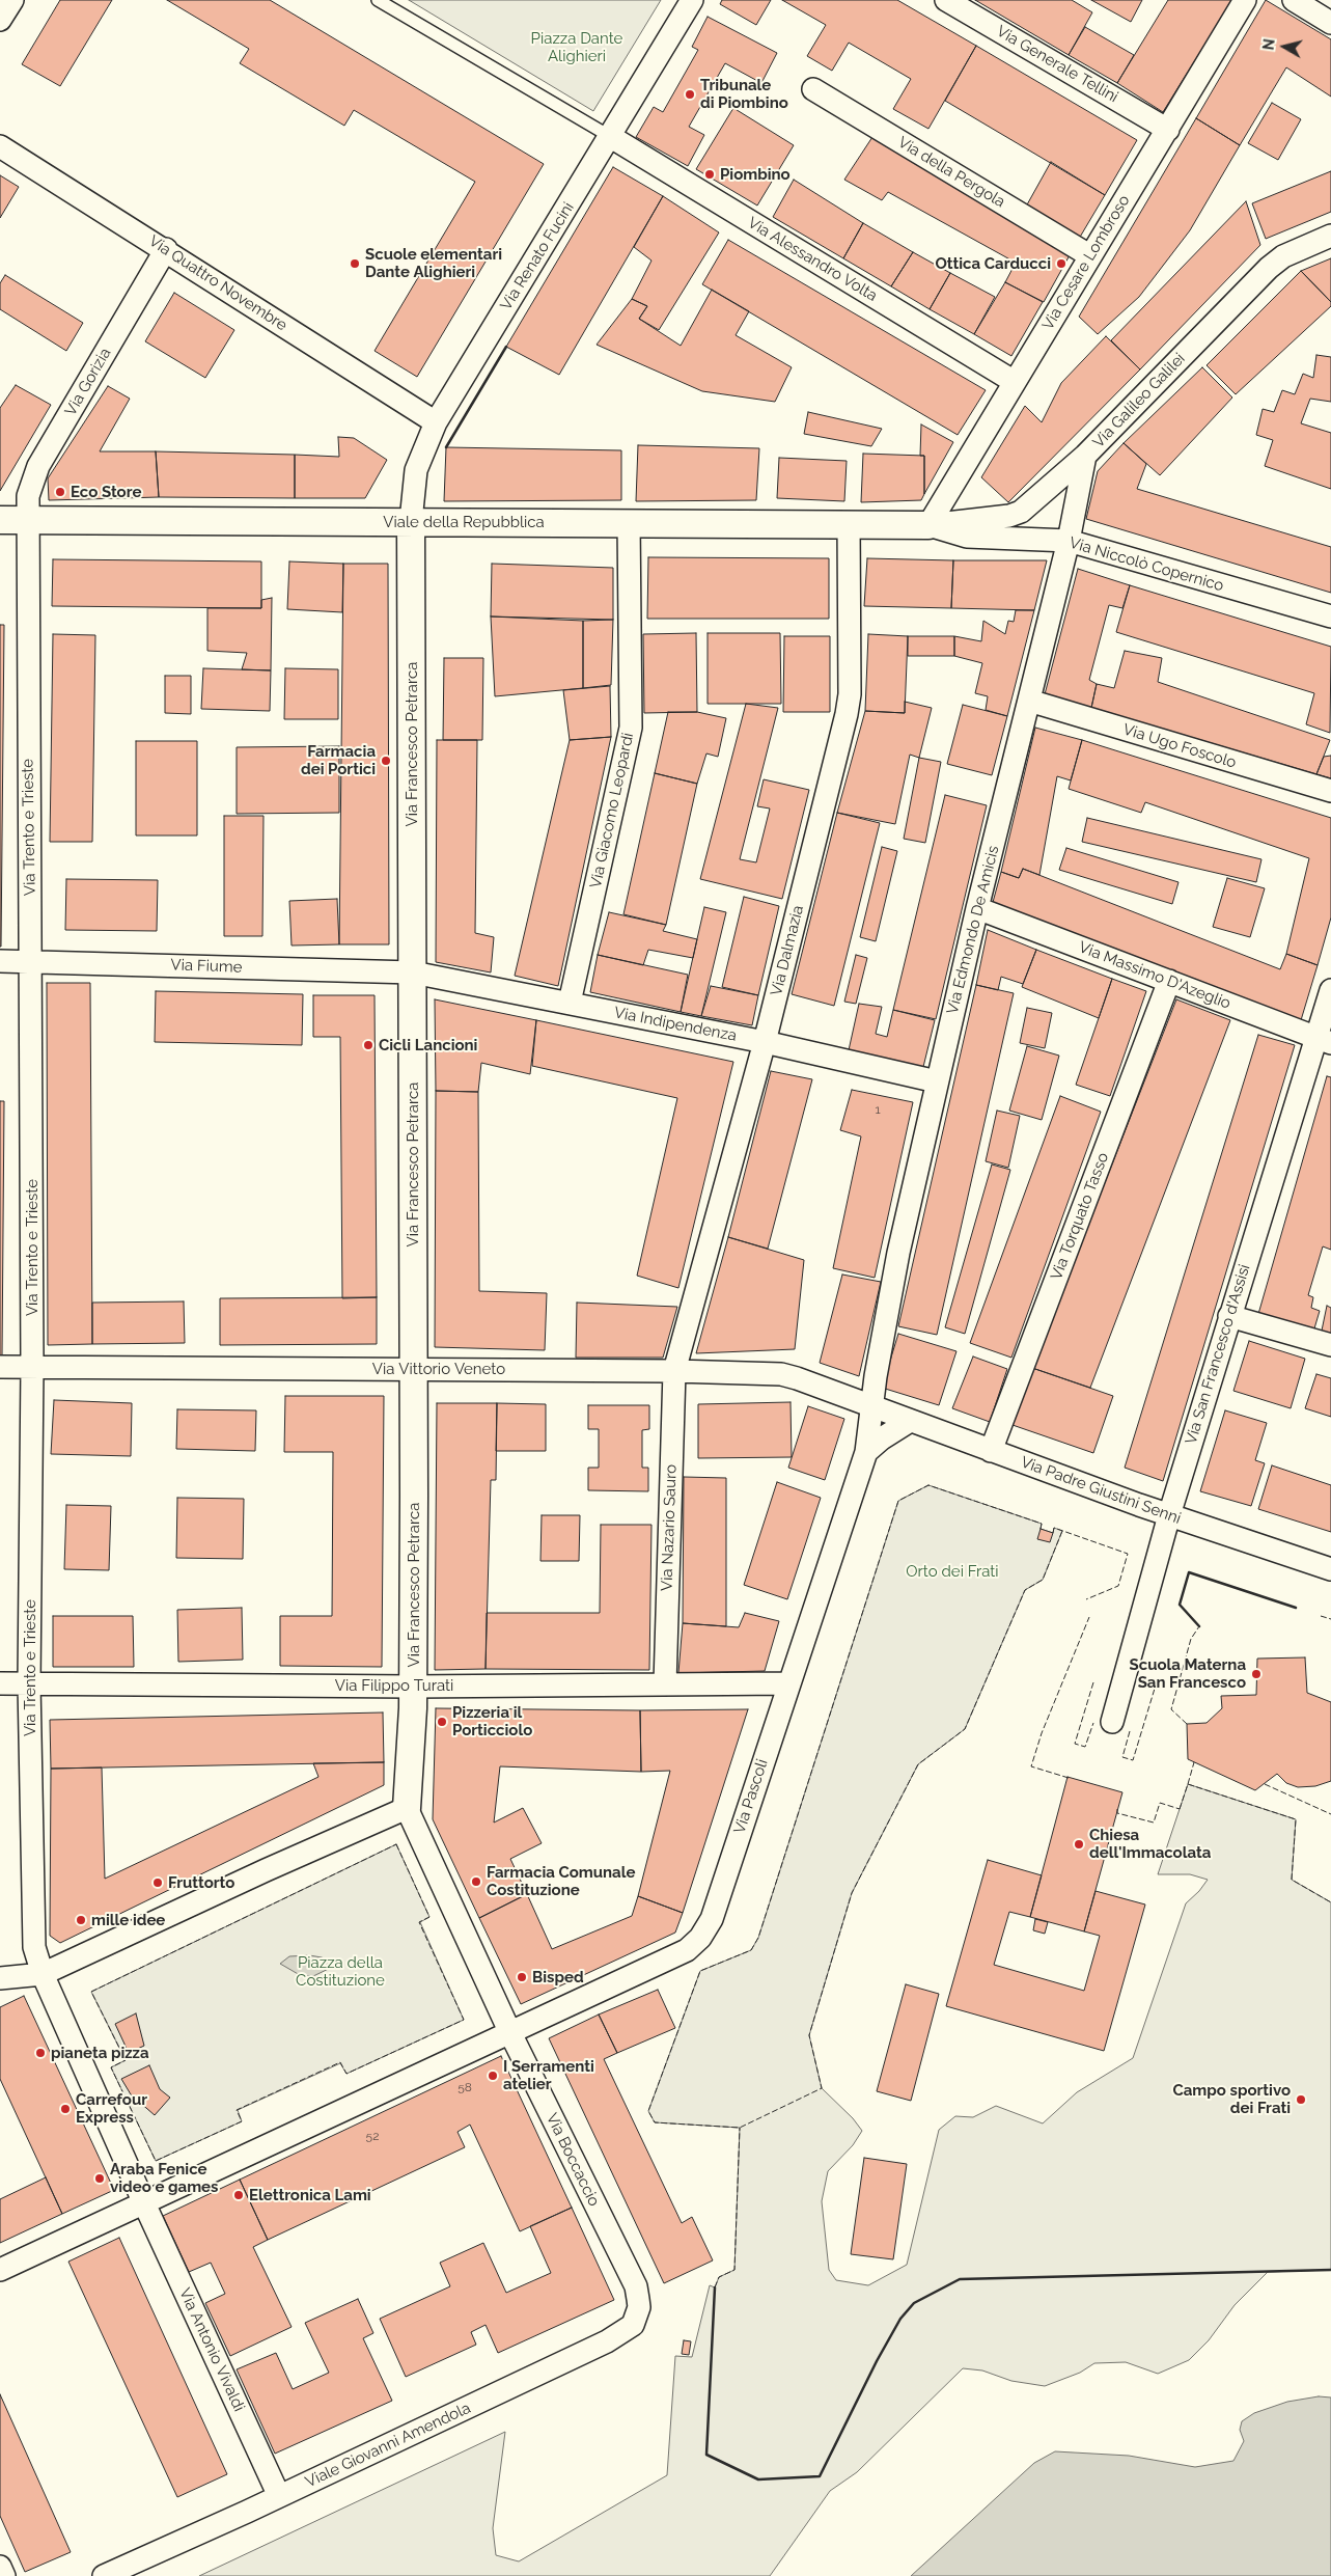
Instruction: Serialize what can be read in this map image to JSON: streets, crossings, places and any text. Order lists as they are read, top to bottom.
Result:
{
  "streets": {
    "street": [
      "Via Generale Tellini",
      "Via della Pergola",
      "Via Renato Fucini",
      "Via Alessandro Volta",
      "Via Cesare Lombroso",
      "Via Quattro Novembre",
      "Via Gorizia",
      "Via Galileo Galilei",
      "Viale della Repubblica",
      "Via Niccolò Copernico",
      "Via Francesco Petrarca",
      "Via Ugo Foscolo",
      "Via Giacomo Leopardi",
      "Via Trento e Trieste",
      "Via Edmondo De Amicis",
      "Via Dalmazia",
      "Via Fiume",
      "Via Massimo D'Azeglio",
      "Via Indipendenza",
      "Via Torquato Tasso",
      "Via San Francesco d'Assisi",
      "Via Vittorio Veneto",
      "Via Padre Giustini Senni",
      "Via Nazario Sauro",
      "Via Filippo Turati",
      "Via Pascoli",
      "Via Boccaccio",
      "Via Antonio Vivaldi",
      "Viale Giovanni Amendola"
    ]
  },
  "crossings": [
    ["Via Generale Tellini", "Via Cesare Lombroso"],
    ["Via della Pergola", "Via Cesare Lombroso"],
    ["Via Renato Fucini", "Via Alessandro Volta"],
    ["Via Renato Fucini", "Via Quattro Novembre"],
    ["Via Renato Fucini", "Viale della Repubblica"],
    ["Via Renato Fucini", "Via Francesco Petrarca"],
    ["Via Alessandro Volta", "Via Cesare Lombroso"],
    ["Via Cesare Lombroso", "Via Galileo Galilei"],
    ["Via Cesare Lombroso", "Viale della Repubblica"],
    ["Via Cesare Lombroso", "Via Niccolò Copernico"],
    ["Via Quattro Novembre", "Via Gorizia"],
    ["Via Gorizia", "Viale della Repubblica"],
    ["Via Gorizia", "Via Trento e Trieste"],
    ["Via Galileo Galilei", "Viale della Repubblica"],
    ["Via Galileo Galilei", "Via Niccolò Copernico"],
    ["Via Galileo Galilei", "Via Edmondo De Amicis"],
    ["Viale della Repubblica", "Via Niccolò Copernico"],
    ["Viale della Repubblica", "Via Francesco Petrarca"],
    ["Viale della Repubblica", "Via Giacomo Leopardi"],
    ["Viale della Repubblica", "Via Trento e Trieste"],
    ["Viale della Repubblica", "Via Dalmazia"],
    ["Via Niccolò Copernico", "Via Edmondo De Amicis"],
    ["Via Francesco Petrarca", "Via Fiume"],
    ["Via Francesco Petrarca", "Via Indipendenza"],
    ["Via Francesco Petrarca", "Via Vittorio Veneto"],
    ["Via Francesco Petrarca", "Via Filippo Turati"],
    ["Via Ugo Foscolo", "Via Edmondo De Amicis"],
    ["Via Giacomo Leopardi", "Via Indipendenza"],
    ["Via Trento e Trieste", "Via Fiume"],
    ["Via Trento e Trieste", "Via Vittorio Veneto"],
    ["Via Trento e Trieste", "Via Filippo Turati"],
    ["Via Edmondo De Amicis", "Via Massimo D'Azeglio"],
    ["Via Edmondo De Amicis", "Via Indipendenza"],
    ["Via Edmondo De Amicis", "Via Vittorio Veneto"],
    ["Via Edmondo De Amicis", "Via Padre Giustini Senni"],
    ["Via Edmondo De Amicis", "Via Pascoli"],
    ["Via Dalmazia", "Via Indipendenza"],
    ["Via Dalmazia", "Via Vittorio Veneto"],
    ["Via Dalmazia", "Via Nazario Sauro"],
    ["Via Fiume", "Via Indipendenza"],
    ["Via Massimo D'Azeglio", "Via Torquato Tasso"],
    ["Via Massimo D'Azeglio", "Via San Francesco d'Assisi"],
    ["Via Torquato Tasso", "Via Padre Giustini Senni"],
    ["Via San Francesco d'Assisi", "Via Padre Giustini Senni"],
    ["Via Vittorio Veneto", "Via Padre Giustini Senni"],
    ["Via Vittorio Veneto", "Via Nazario Sauro"],
    ["Via Vittorio Veneto", "Via Pascoli"],
    ["Via Padre Giustini Senni", "Via Pascoli"],
    ["Via Nazario Sauro", "Via Filippo Turati"],
    ["Via Filippo Turati", "Via Pascoli"],
    ["Via Pascoli", "Via Boccaccio"],
    ["Via Boccaccio", "Viale Giovanni Amendola"],
    ["Via Antonio Vivaldi", "Viale Giovanni Amendola"]
  ],
  "parks": ["Piazza Dante Alighieri", "Orto dei Frati", "Piazza della Costituzione"],
  "places": [
    "Tribunale di Piombino",
    "Piombino",
    "Scuole elementari Dante Alighieri",
    "Ottica Carducci",
    "Eco Store",
    "Farmacia dei Portici",
    "Cicli Lancioni",
    "Scuola Materna San Francesco",
    "Pizzeria il Porticciolo",
    "Chiesa dell'Immacolata",
    "Farmacia Comunale Costituzione",
    "Fruttorto",
    "mille idee",
    "Bisped",
    "pianeta pizza",
    "I Serramenti atelier",
    "Campo sportivo dei Frati",
    "Carrefour Express",
    "Araba Fenice video e games",
    "Elettronica Lami"
  ],
  "house_numbers": ["1", "58", "52"],
  "north": "left"
}
